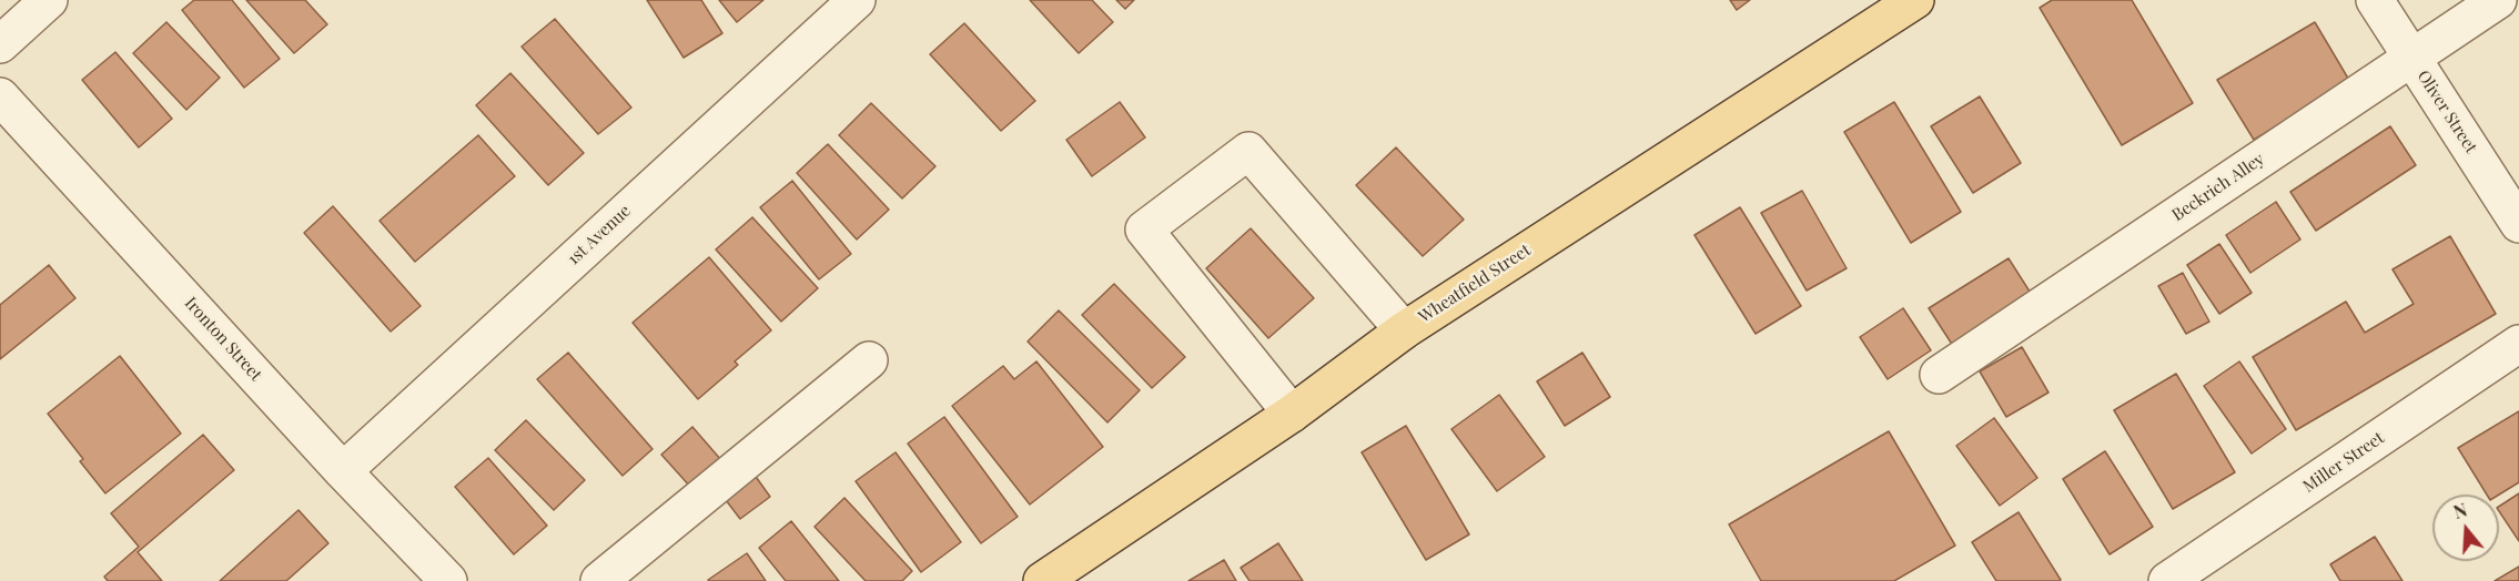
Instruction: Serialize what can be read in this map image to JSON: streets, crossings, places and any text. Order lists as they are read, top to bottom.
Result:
{
  "streets": {
    "main road": ["Wheatfield Street"],
    "street": [
      "Oliver Street",
      "Beckrich Alley",
      "1st Avenue",
      "Ironton Street",
      "Miller Street"
    ]
  },
  "crossings": [
    ["Oliver Street", "Beckrich Alley"],
    ["1st Avenue", "Ironton Street"]
  ],
  "north": "top"
}
